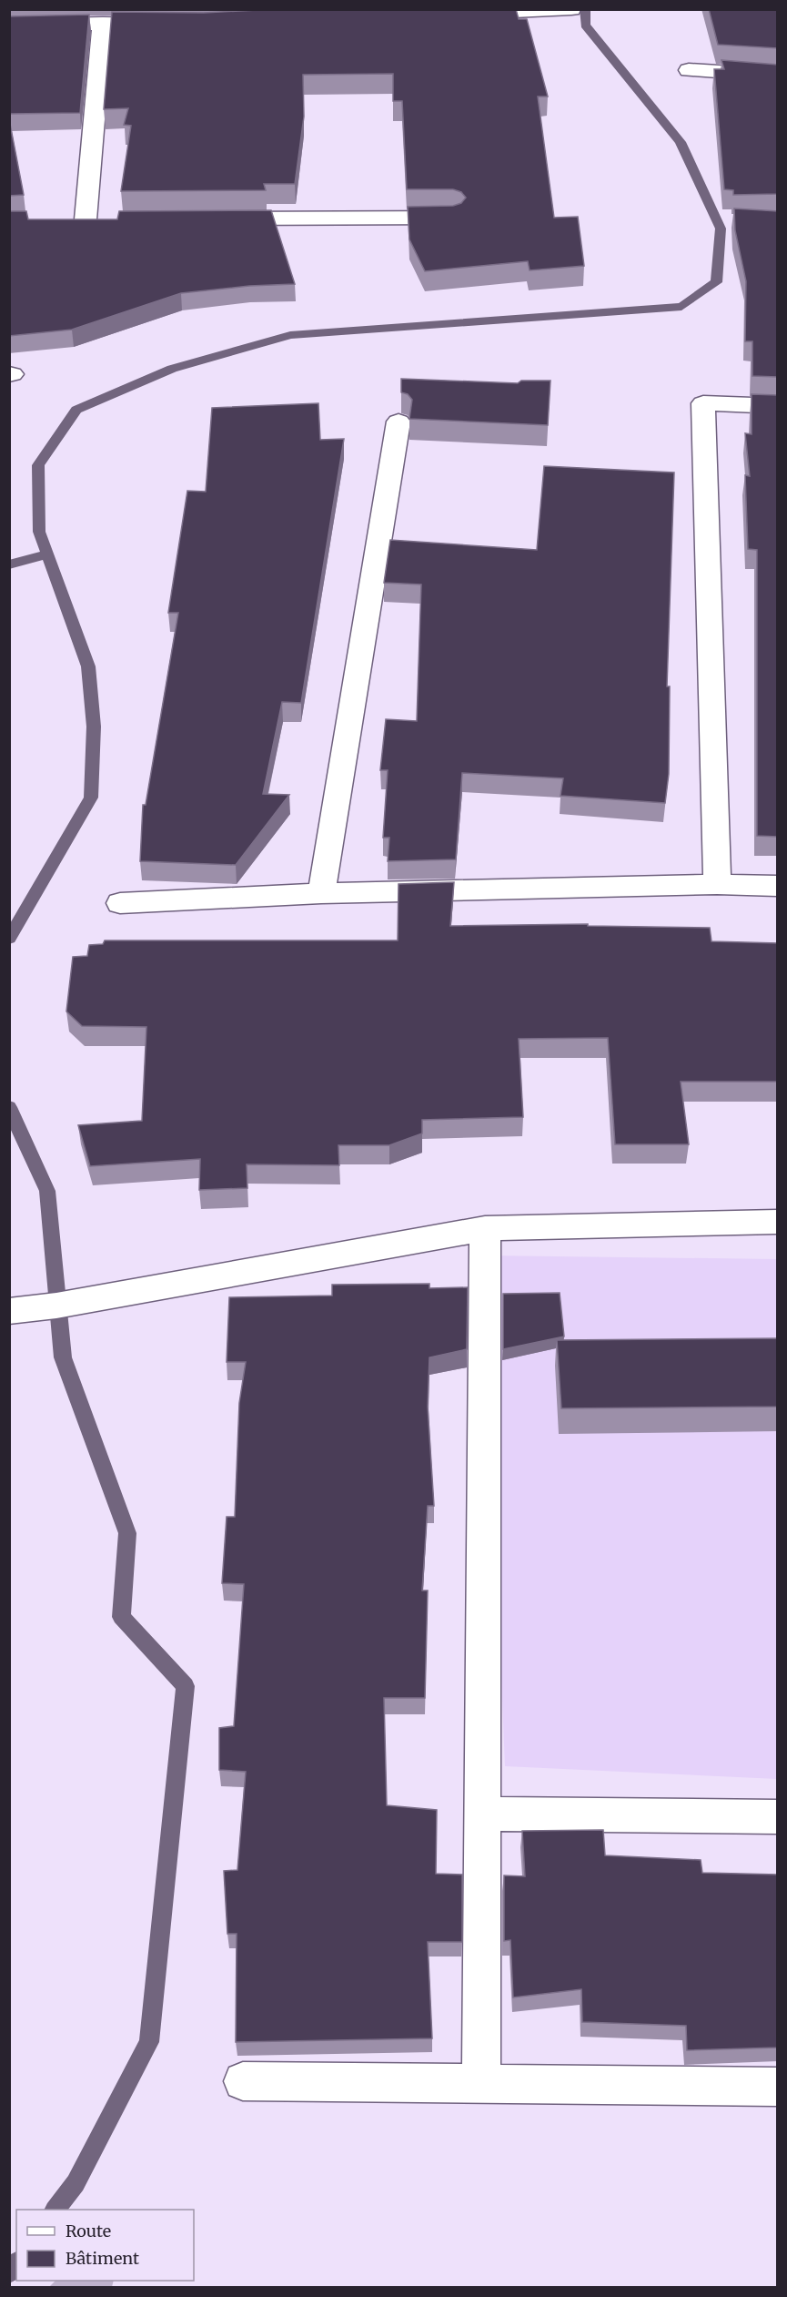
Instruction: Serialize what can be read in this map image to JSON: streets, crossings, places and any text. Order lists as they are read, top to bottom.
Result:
{
  "legend": ["Route", "Bâtiment"]
}
